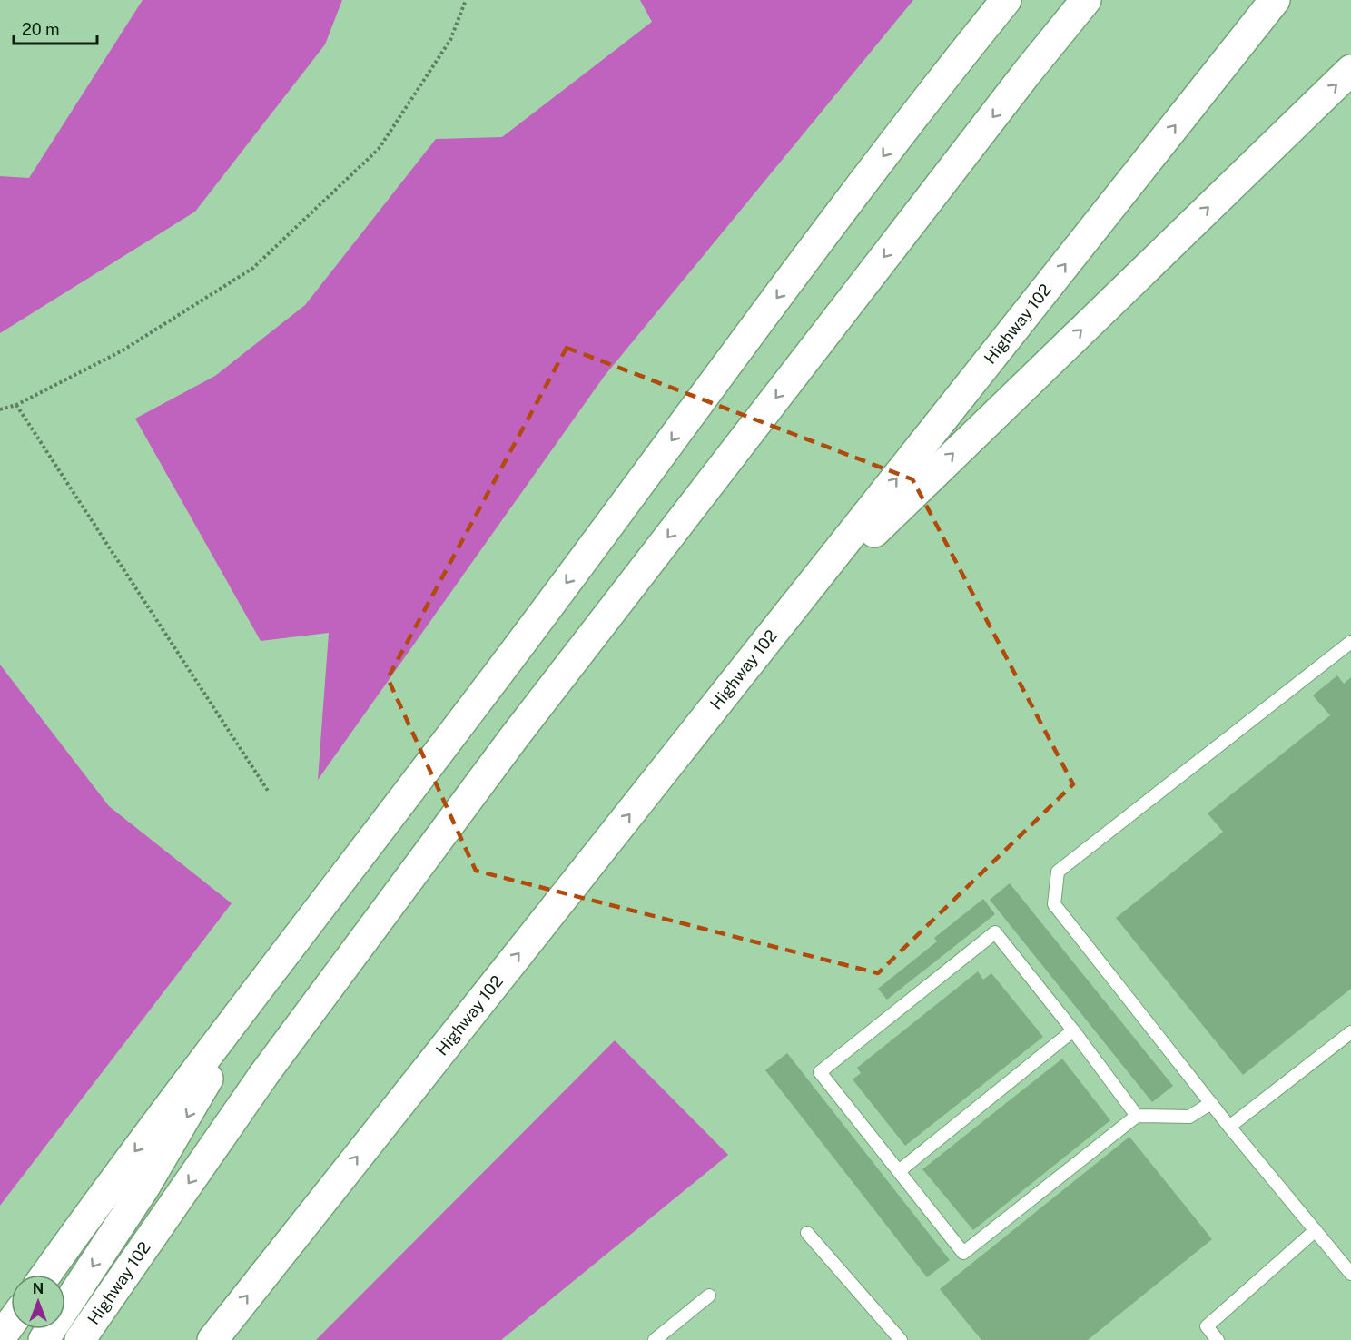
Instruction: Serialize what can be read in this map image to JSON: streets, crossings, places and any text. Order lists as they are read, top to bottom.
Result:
{
  "streets": {
    "highway": ["Highway 102"]
  },
  "scale_bar": "20 m",
  "north": "top"
}
